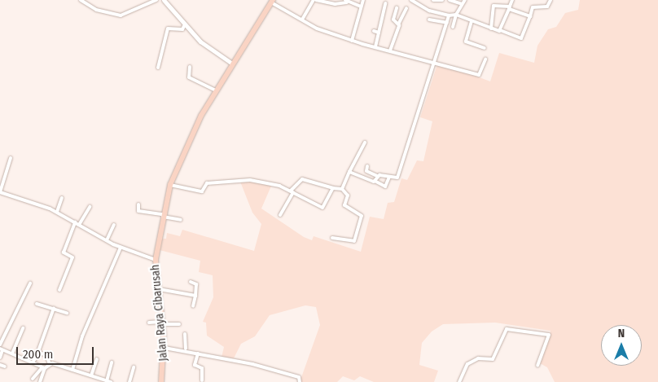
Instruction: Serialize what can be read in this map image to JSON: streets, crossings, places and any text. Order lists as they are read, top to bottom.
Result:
{
  "streets": {
    "main road": ["Jalan Raya Cibarusah"]
  },
  "scale_bar": "200 m",
  "north": "top"
}
